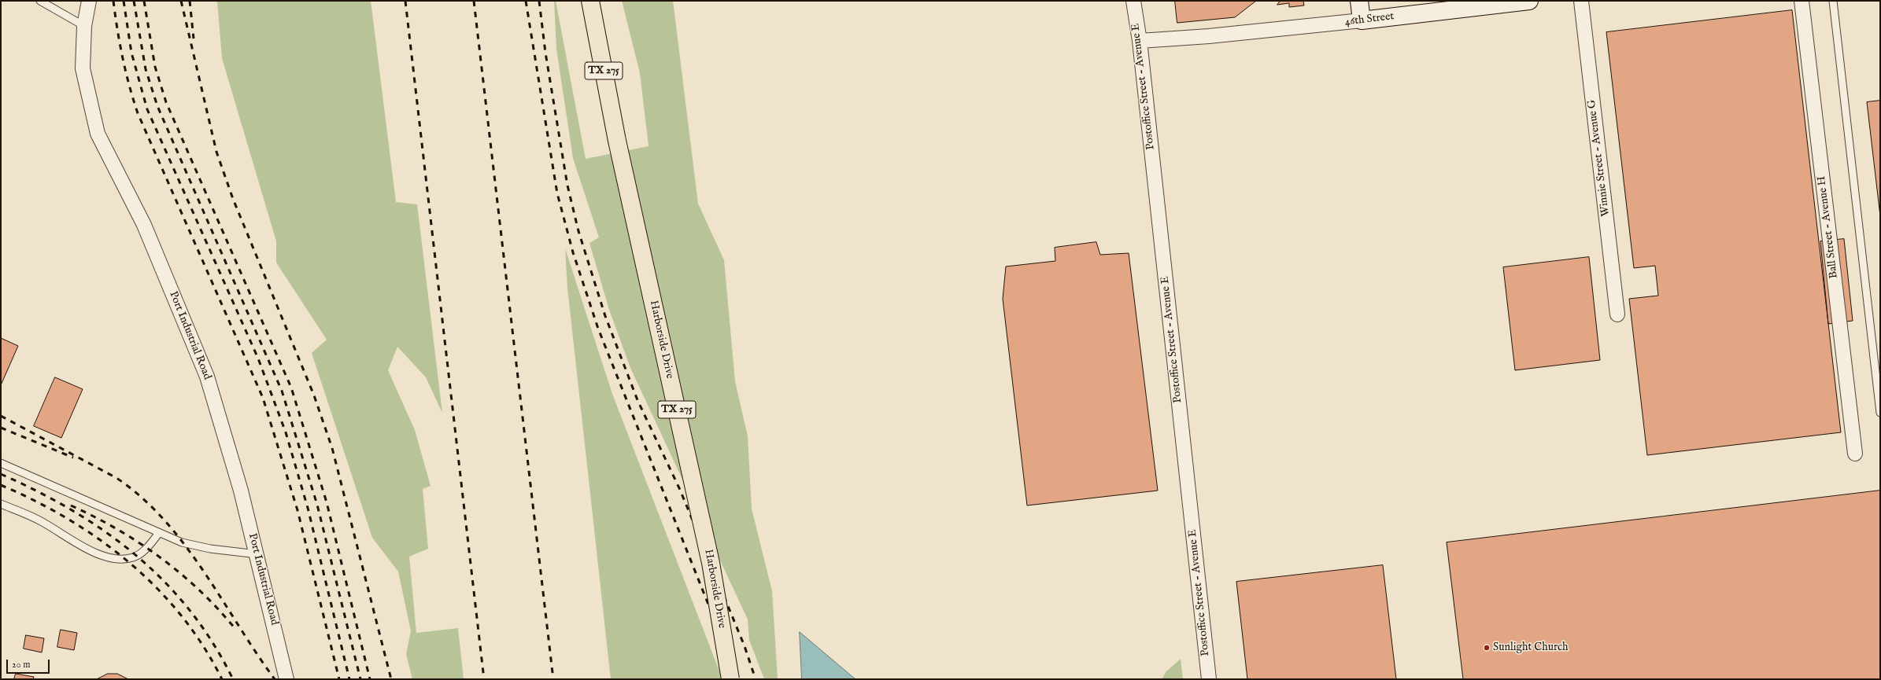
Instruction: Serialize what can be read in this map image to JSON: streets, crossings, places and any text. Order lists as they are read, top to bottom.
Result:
{
  "streets": {
    "main road": ["TX 275", "Harborside Drive"],
    "street": [
      "46th Street",
      "Postoffice Street - Avenue E",
      "Winnie Street - Avenue G",
      "Ball Street - Avenue H",
      "Port Industrial Road"
    ]
  },
  "crossings": [
    ["46th Street", "Postoffice Street - Avenue E"]
  ],
  "places": ["Sunlight Church"],
  "scale_bar": "20 m"
}
